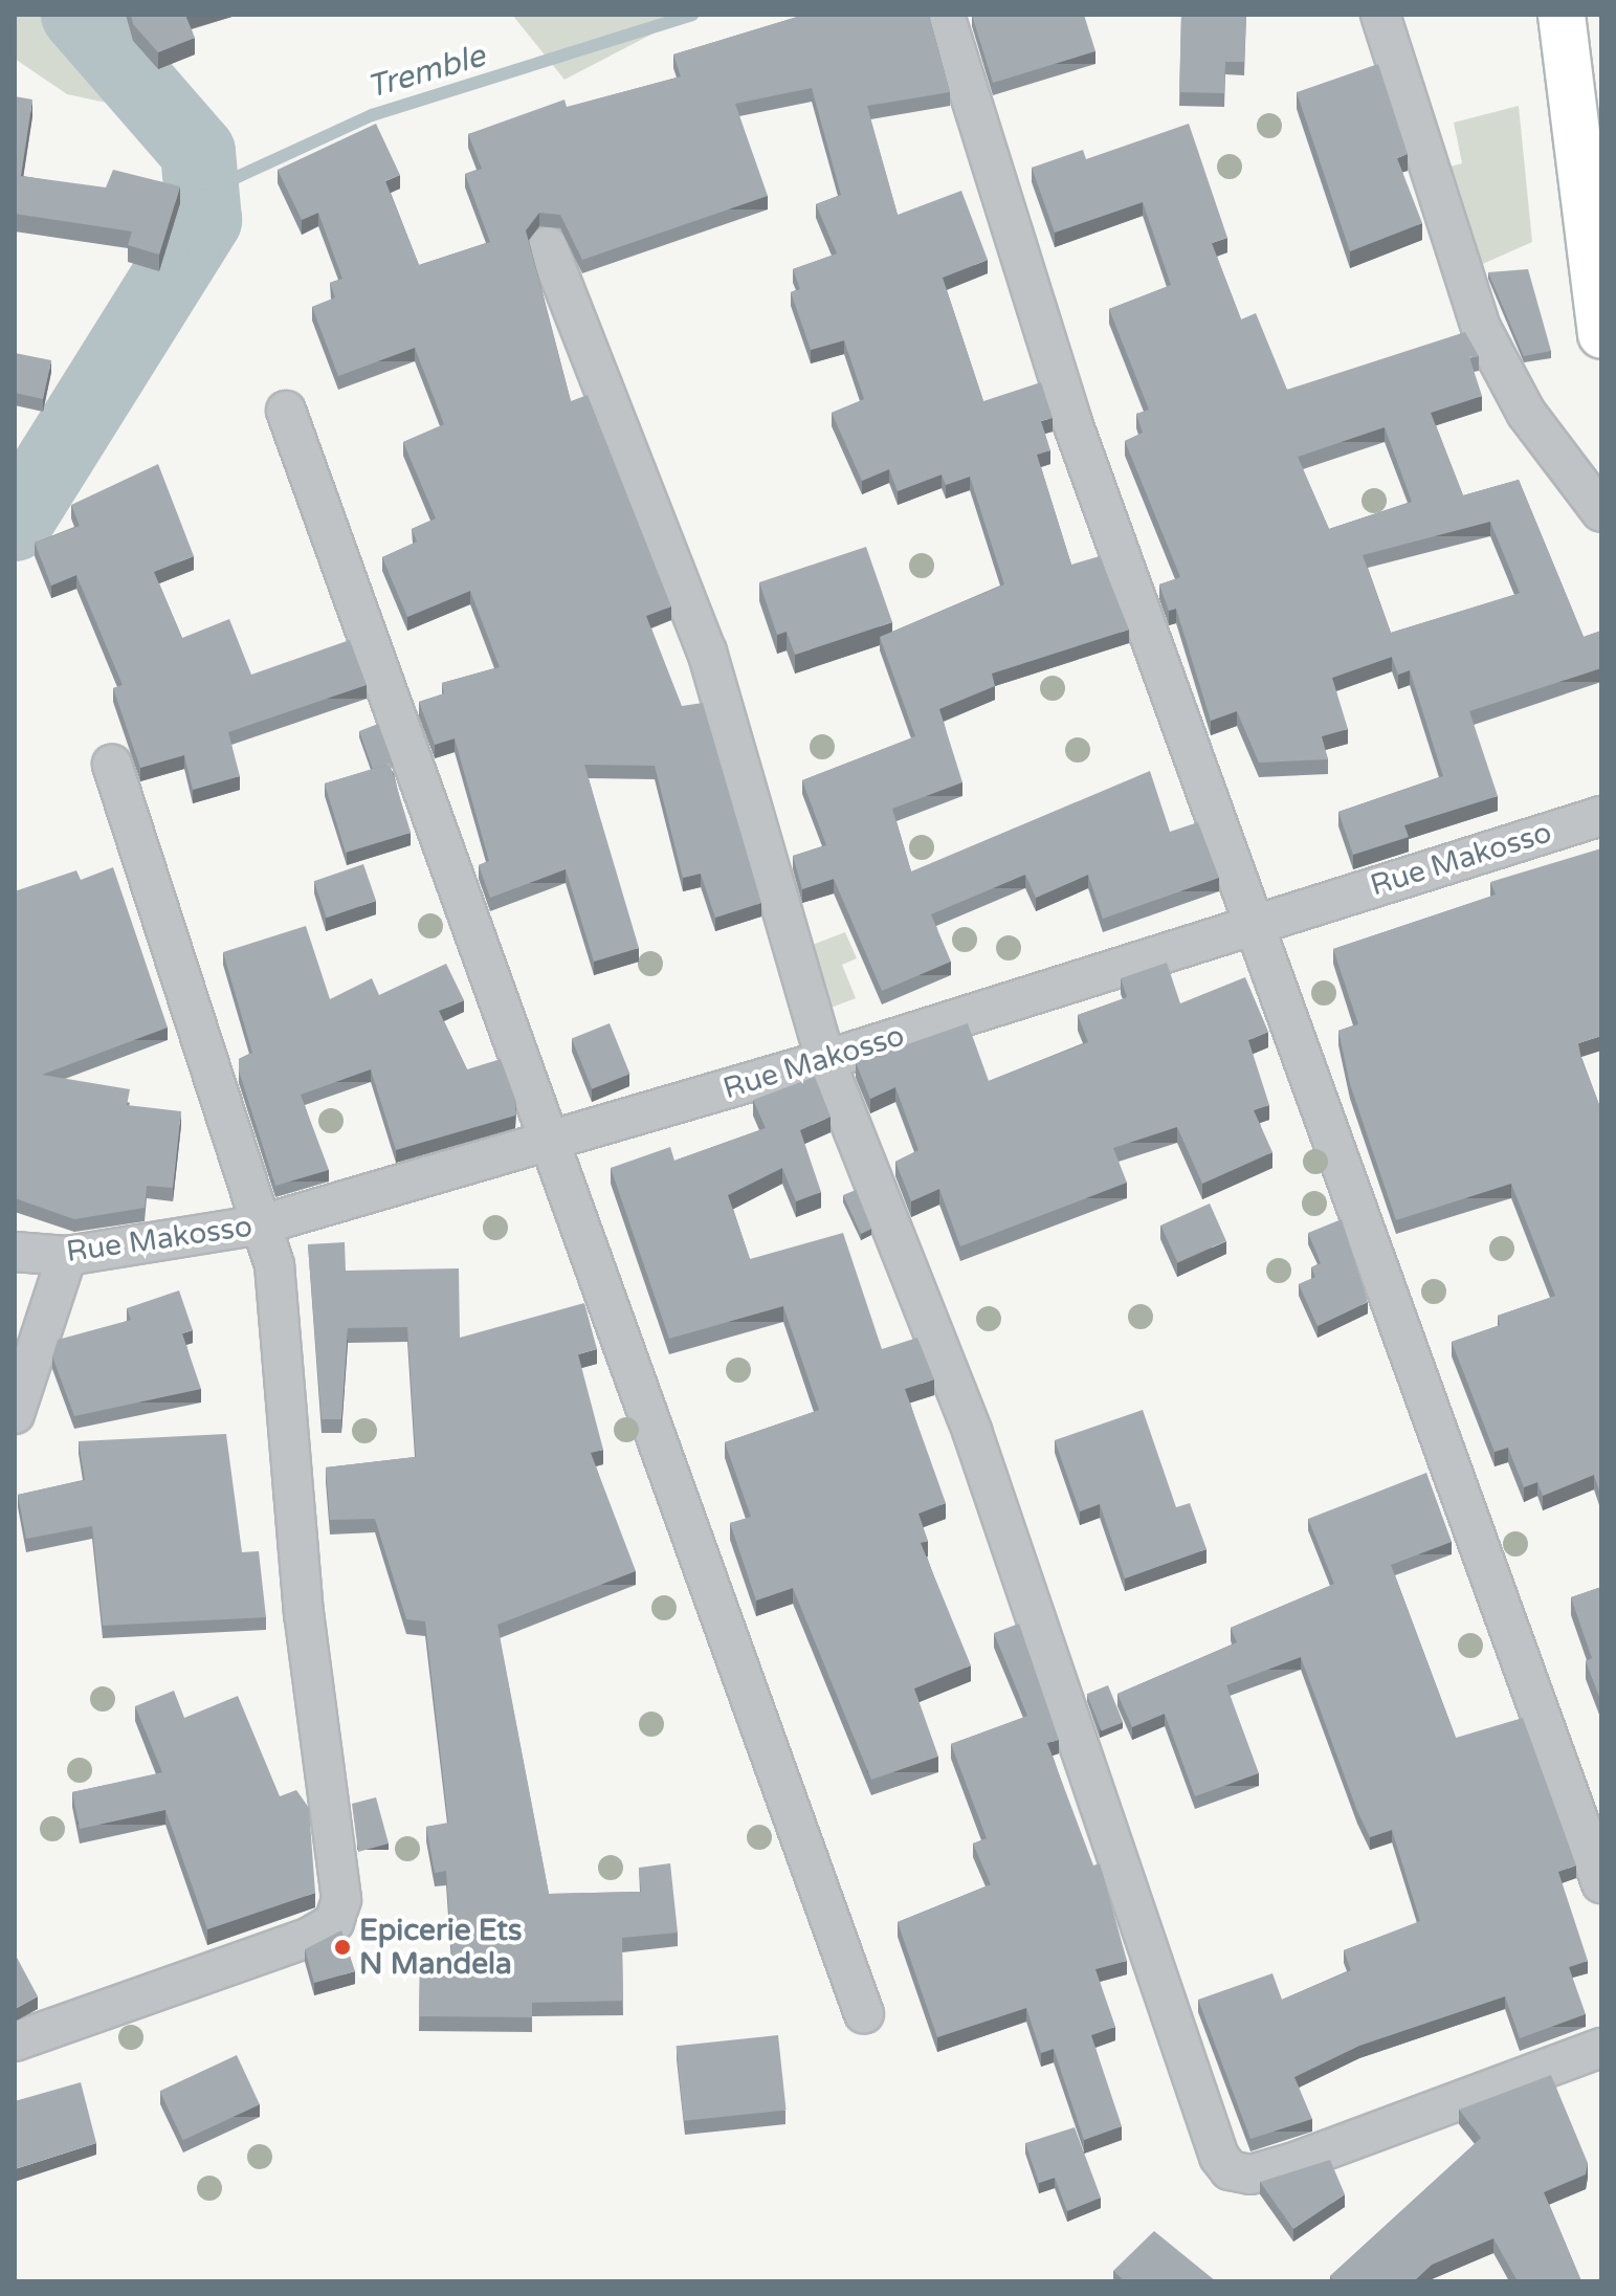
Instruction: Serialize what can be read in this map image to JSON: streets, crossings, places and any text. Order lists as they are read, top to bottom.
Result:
{
  "streets": {
    "street": ["Rue Makosso"]
  },
  "water": ["Tremble"],
  "places": ["Epicerie Ets N Mandela"]
}
